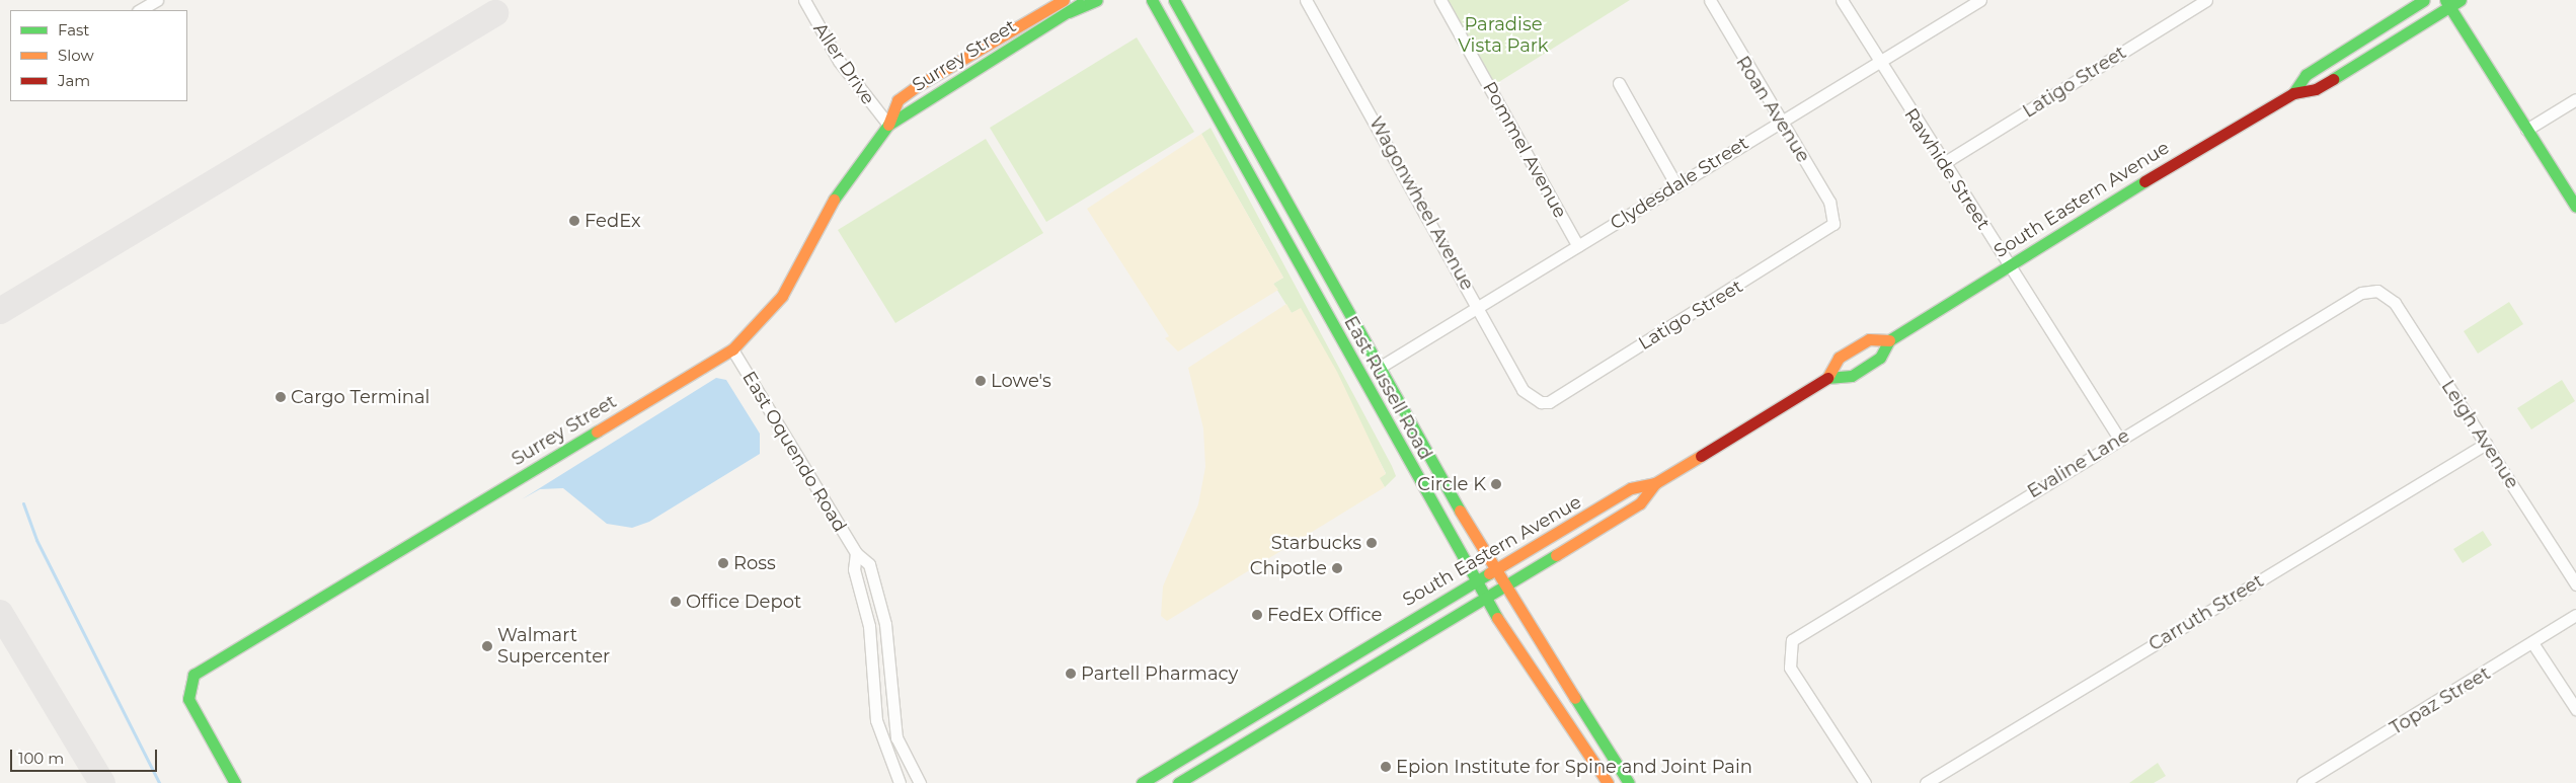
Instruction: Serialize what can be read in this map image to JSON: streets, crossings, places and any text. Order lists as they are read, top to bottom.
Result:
{
  "streets": {
    "main road": ["Surrey Street", "South Eastern Avenue", "East Russell Road"],
    "street": [
      "Aller Drive",
      "Latigo Street",
      "Roan Avenue",
      "Pommel Avenue",
      "Rawhide Street",
      "Clydesdale Street",
      "Wagonwheel Avenue",
      "Leigh Avenue",
      "East Oquendo Road",
      "Evaline Lane",
      "Carruth Street",
      "Topaz Street"
    ]
  },
  "crossings": [
    ["Surrey Street", "Aller Drive"],
    ["Surrey Street", "East Oquendo Road"],
    ["Latigo Street", "Roan Avenue"],
    ["Latigo Street", "Rawhide Street"],
    ["Latigo Street", "Wagonwheel Avenue"],
    ["Roan Avenue", "Clydesdale Street"],
    ["Pommel Avenue", "Clydesdale Street"],
    ["Rawhide Street", "Clydesdale Street"],
    ["Rawhide Street", "South Eastern Avenue"],
    ["Rawhide Street", "Evaline Lane"],
    ["Clydesdale Street", "Wagonwheel Avenue"],
    ["Clydesdale Street", "East Russell Road"],
    ["South Eastern Avenue", "East Russell Road"],
    ["Leigh Avenue", "Evaline Lane"],
    ["Leigh Avenue", "Carruth Street"]
  ],
  "parks": ["Paradise Vista Park"],
  "places": [
    "FedEx",
    "Lowe's",
    "Cargo Terminal",
    "Circle K",
    "Starbucks",
    "Ross",
    "Chipotle",
    "Office Depot",
    "FedEx Office",
    "Walmart Supercenter",
    "Partell Pharmacy",
    "Epion Institute for Spine and Joint Pain"
  ],
  "legend": ["Fast", "Slow", "Jam"],
  "scale_bar": "100 m"
}
